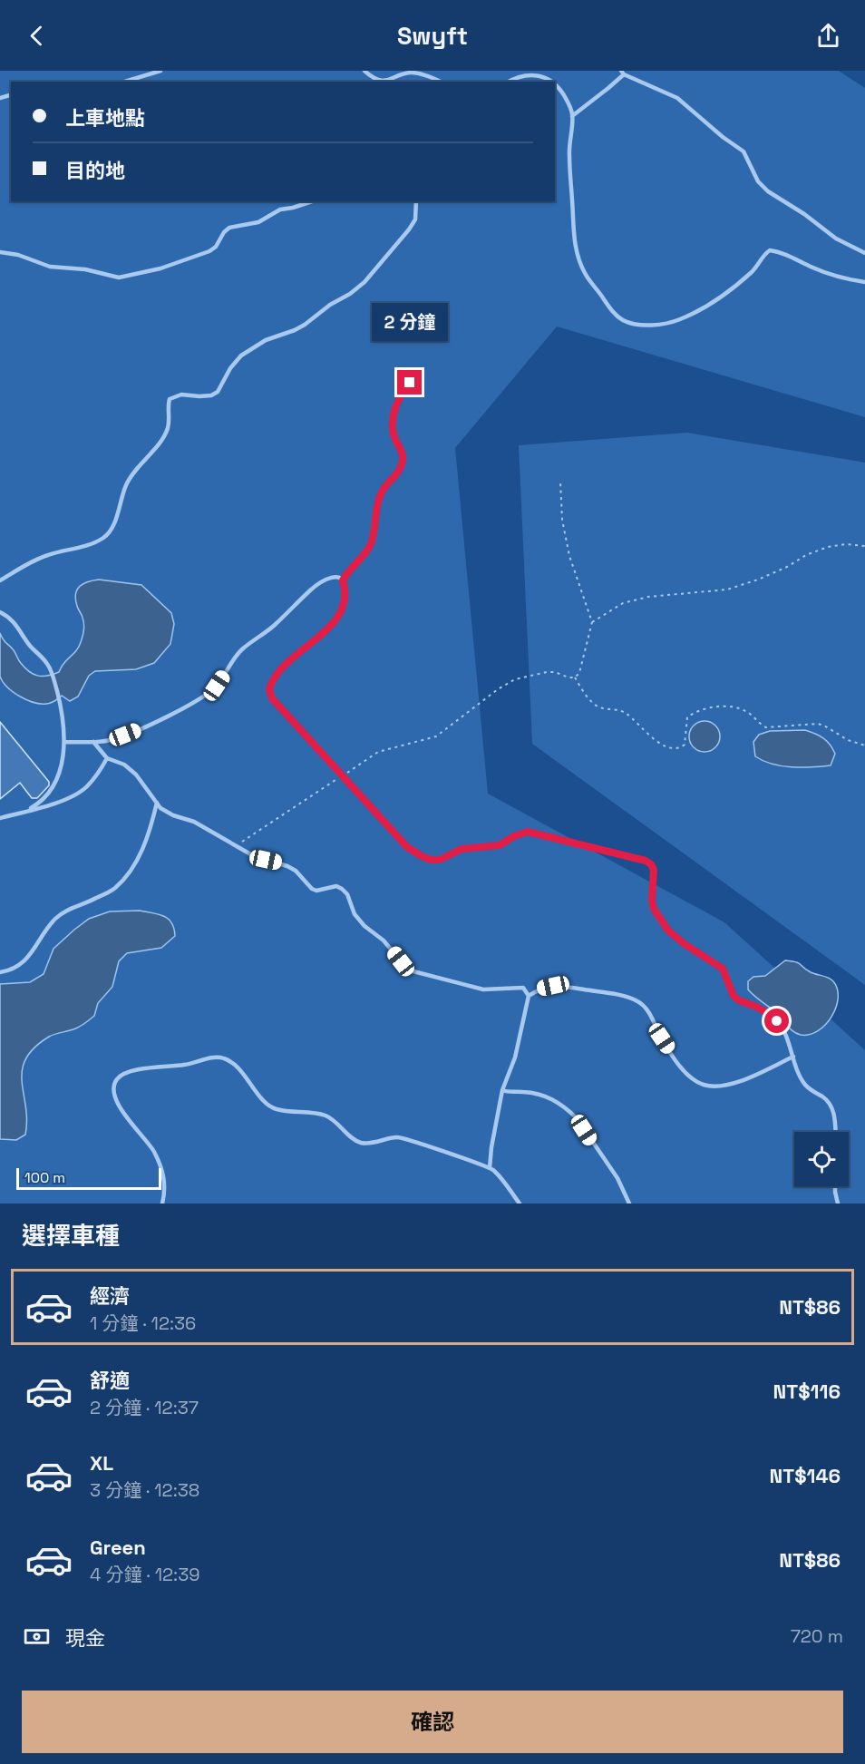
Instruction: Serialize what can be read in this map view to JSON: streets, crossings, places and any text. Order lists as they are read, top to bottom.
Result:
{
  "scale_bar": "100 m",
  "page": {
    "header": "Swyft",
    "banner": ["上車地點", "目的地"],
    "bubble": "2 分鐘",
    "scale": "100 m",
    "heading": "選擇車種",
    "list": [
      {
        "name": "經濟",
        "note": "1 分鐘 · 12:36",
        "value": "NT$86"
      },
      {
        "name": "舒適",
        "note": "2 分鐘 · 12:37",
        "value": "NT$116"
      },
      {
        "name": "XL",
        "note": "3 分鐘 · 12:38",
        "value": "NT$146"
      },
      {
        "name": "Green",
        "note": "4 分鐘 · 12:39",
        "value": "NT$86"
      }
    ],
    "pay": ["現金", "720 m"],
    "buttons": "確認"
  }
}
